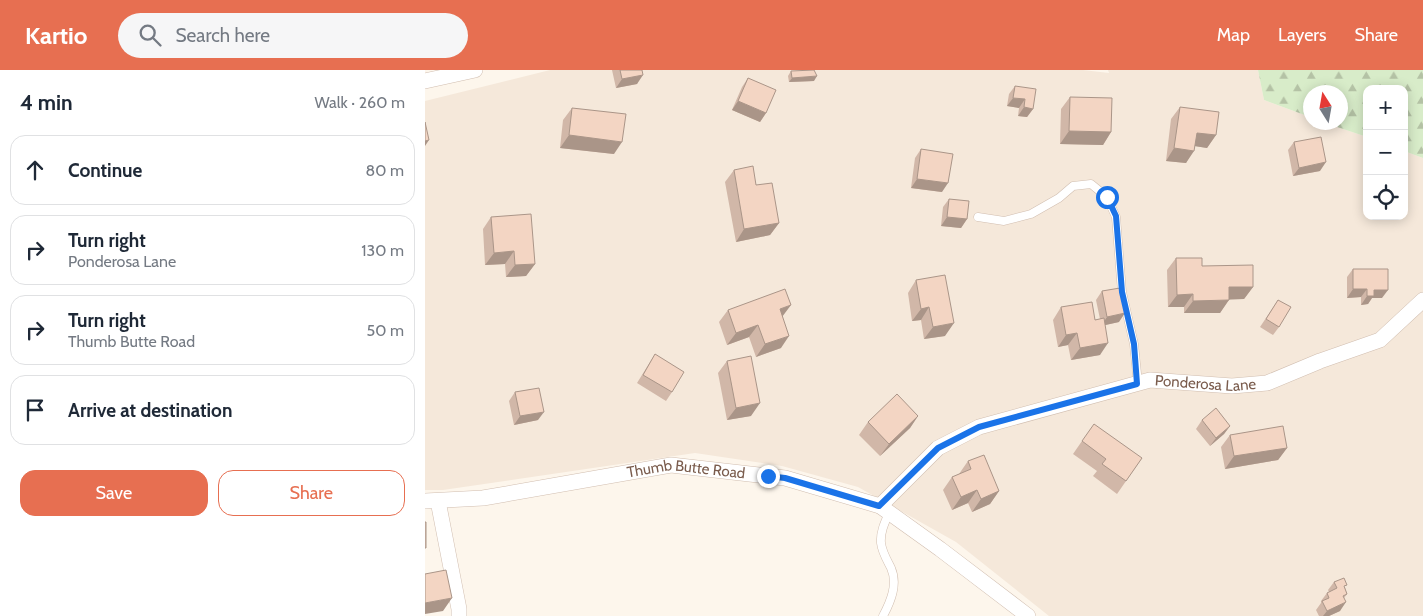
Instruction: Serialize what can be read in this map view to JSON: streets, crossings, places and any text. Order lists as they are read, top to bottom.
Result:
{
  "streets": {
    "street": ["Ponderosa Lane", "Thumb Butte Road"]
  },
  "crossings": [
    ["Ponderosa Lane", "Thumb Butte Road"]
  ],
  "north": "top",
  "page": {
    "header": "Kartio",
    "search": "Search here",
    "nav": ["Map", "Layers", "Share"],
    "heading": ["4 min", "Walk · 260 m"],
    "map_buttons": ["+", "−"],
    "list": [
      ["Continue", "80 m"],
      ["Turn right", "Ponderosa Lane", "130 m"],
      ["Turn right", "Thumb Butte Road", "50 m"],
      "Arrive at destination"
    ],
    "buttons": ["Save", "Share"]
  }
}
